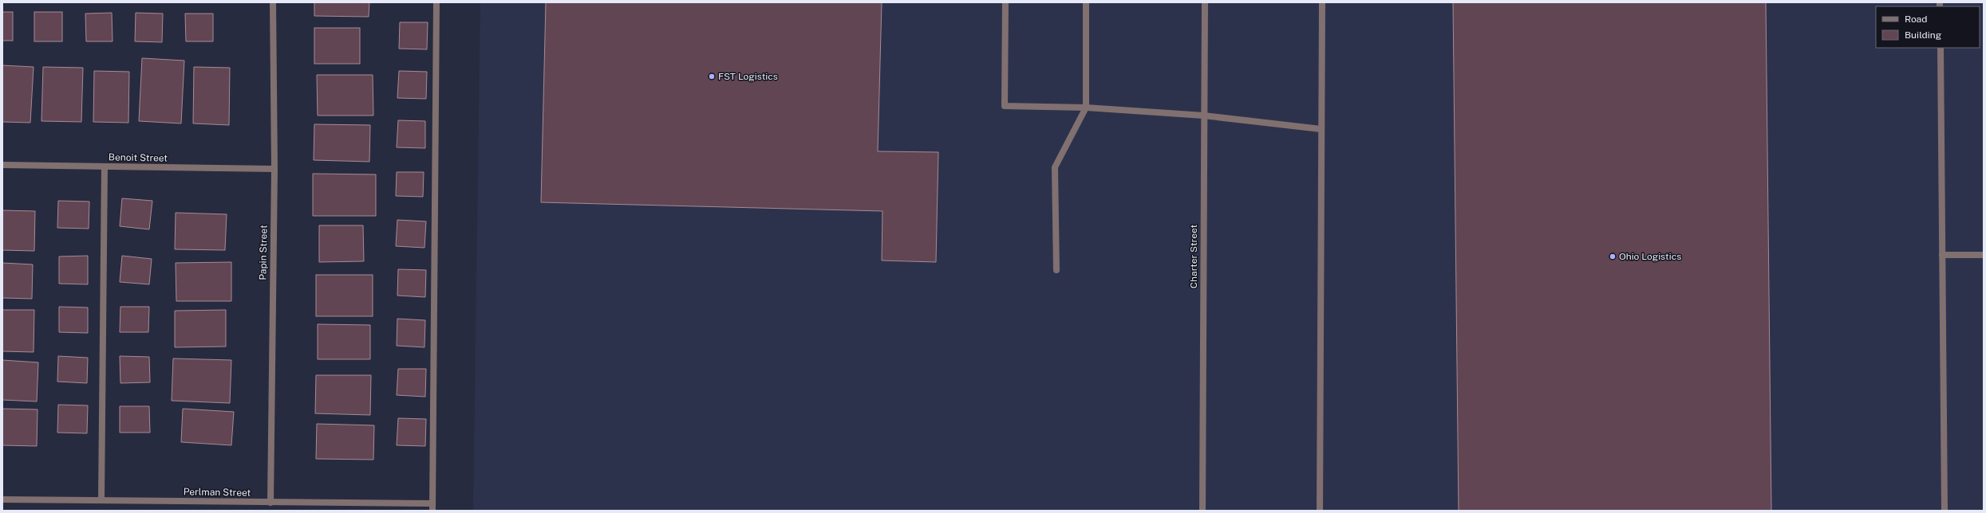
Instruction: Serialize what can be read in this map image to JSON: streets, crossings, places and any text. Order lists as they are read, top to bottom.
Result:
{
  "streets": {
    "street": [
      "Benoit Street",
      "Papin Street",
      "Charter Street",
      "Perlman Street"
    ]
  },
  "crossings": [
    ["Benoit Street", "Papin Street"],
    ["Papin Street", "Perlman Street"]
  ],
  "places": ["FST Logistics", "Ohio Logistics"],
  "legend": ["Road", "Building"]
}
